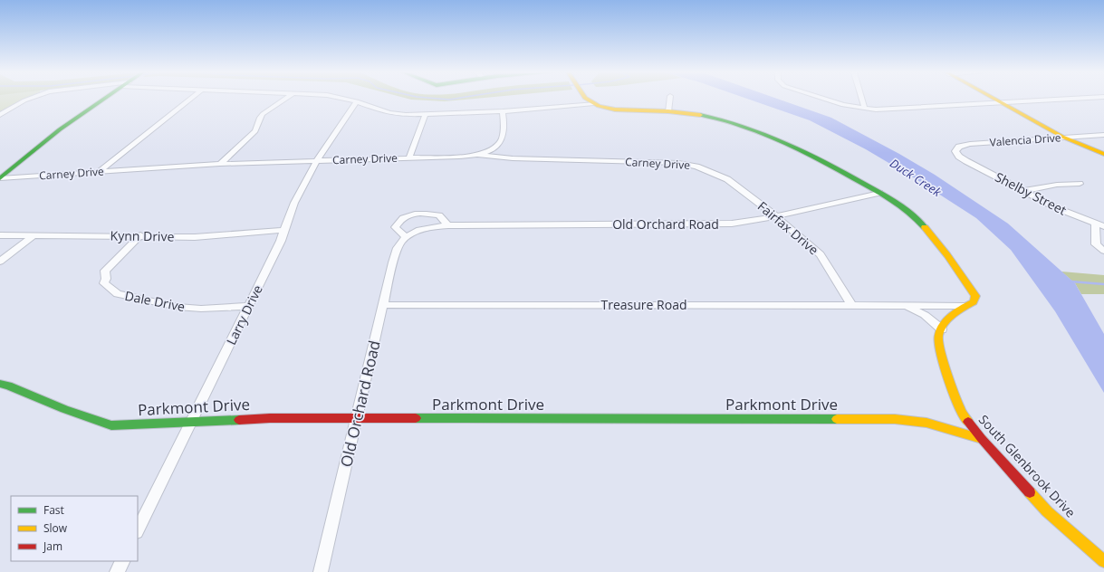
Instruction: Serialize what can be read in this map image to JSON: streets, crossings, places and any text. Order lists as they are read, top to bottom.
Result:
{
  "streets": {
    "street": [
      "Valencia Drive",
      "Carney Drive",
      "Shelby Street",
      "Old Orchard Road",
      "Fairfax Drive",
      "Kynn Drive",
      "Dale Drive",
      "Treasure Road",
      "Larry Drive",
      "Parkmont Drive",
      "South Glenbrook Drive"
    ]
  },
  "crossings": [
    ["Valencia Drive", "Shelby Street"],
    ["Carney Drive", "Fairfax Drive"],
    ["Carney Drive", "Larry Drive"],
    ["Old Orchard Road", "Fairfax Drive"],
    ["Old Orchard Road", "Treasure Road"],
    ["Old Orchard Road", "Parkmont Drive"],
    ["Fairfax Drive", "Treasure Road"],
    ["Kynn Drive", "Dale Drive"],
    ["Kynn Drive", "Larry Drive"],
    ["Dale Drive", "Larry Drive"],
    ["Treasure Road", "South Glenbrook Drive"],
    ["Larry Drive", "Parkmont Drive"],
    ["Parkmont Drive", "South Glenbrook Drive"]
  ],
  "water": ["Duck Creek"],
  "legend": ["Fast", "Slow", "Jam"]
}
